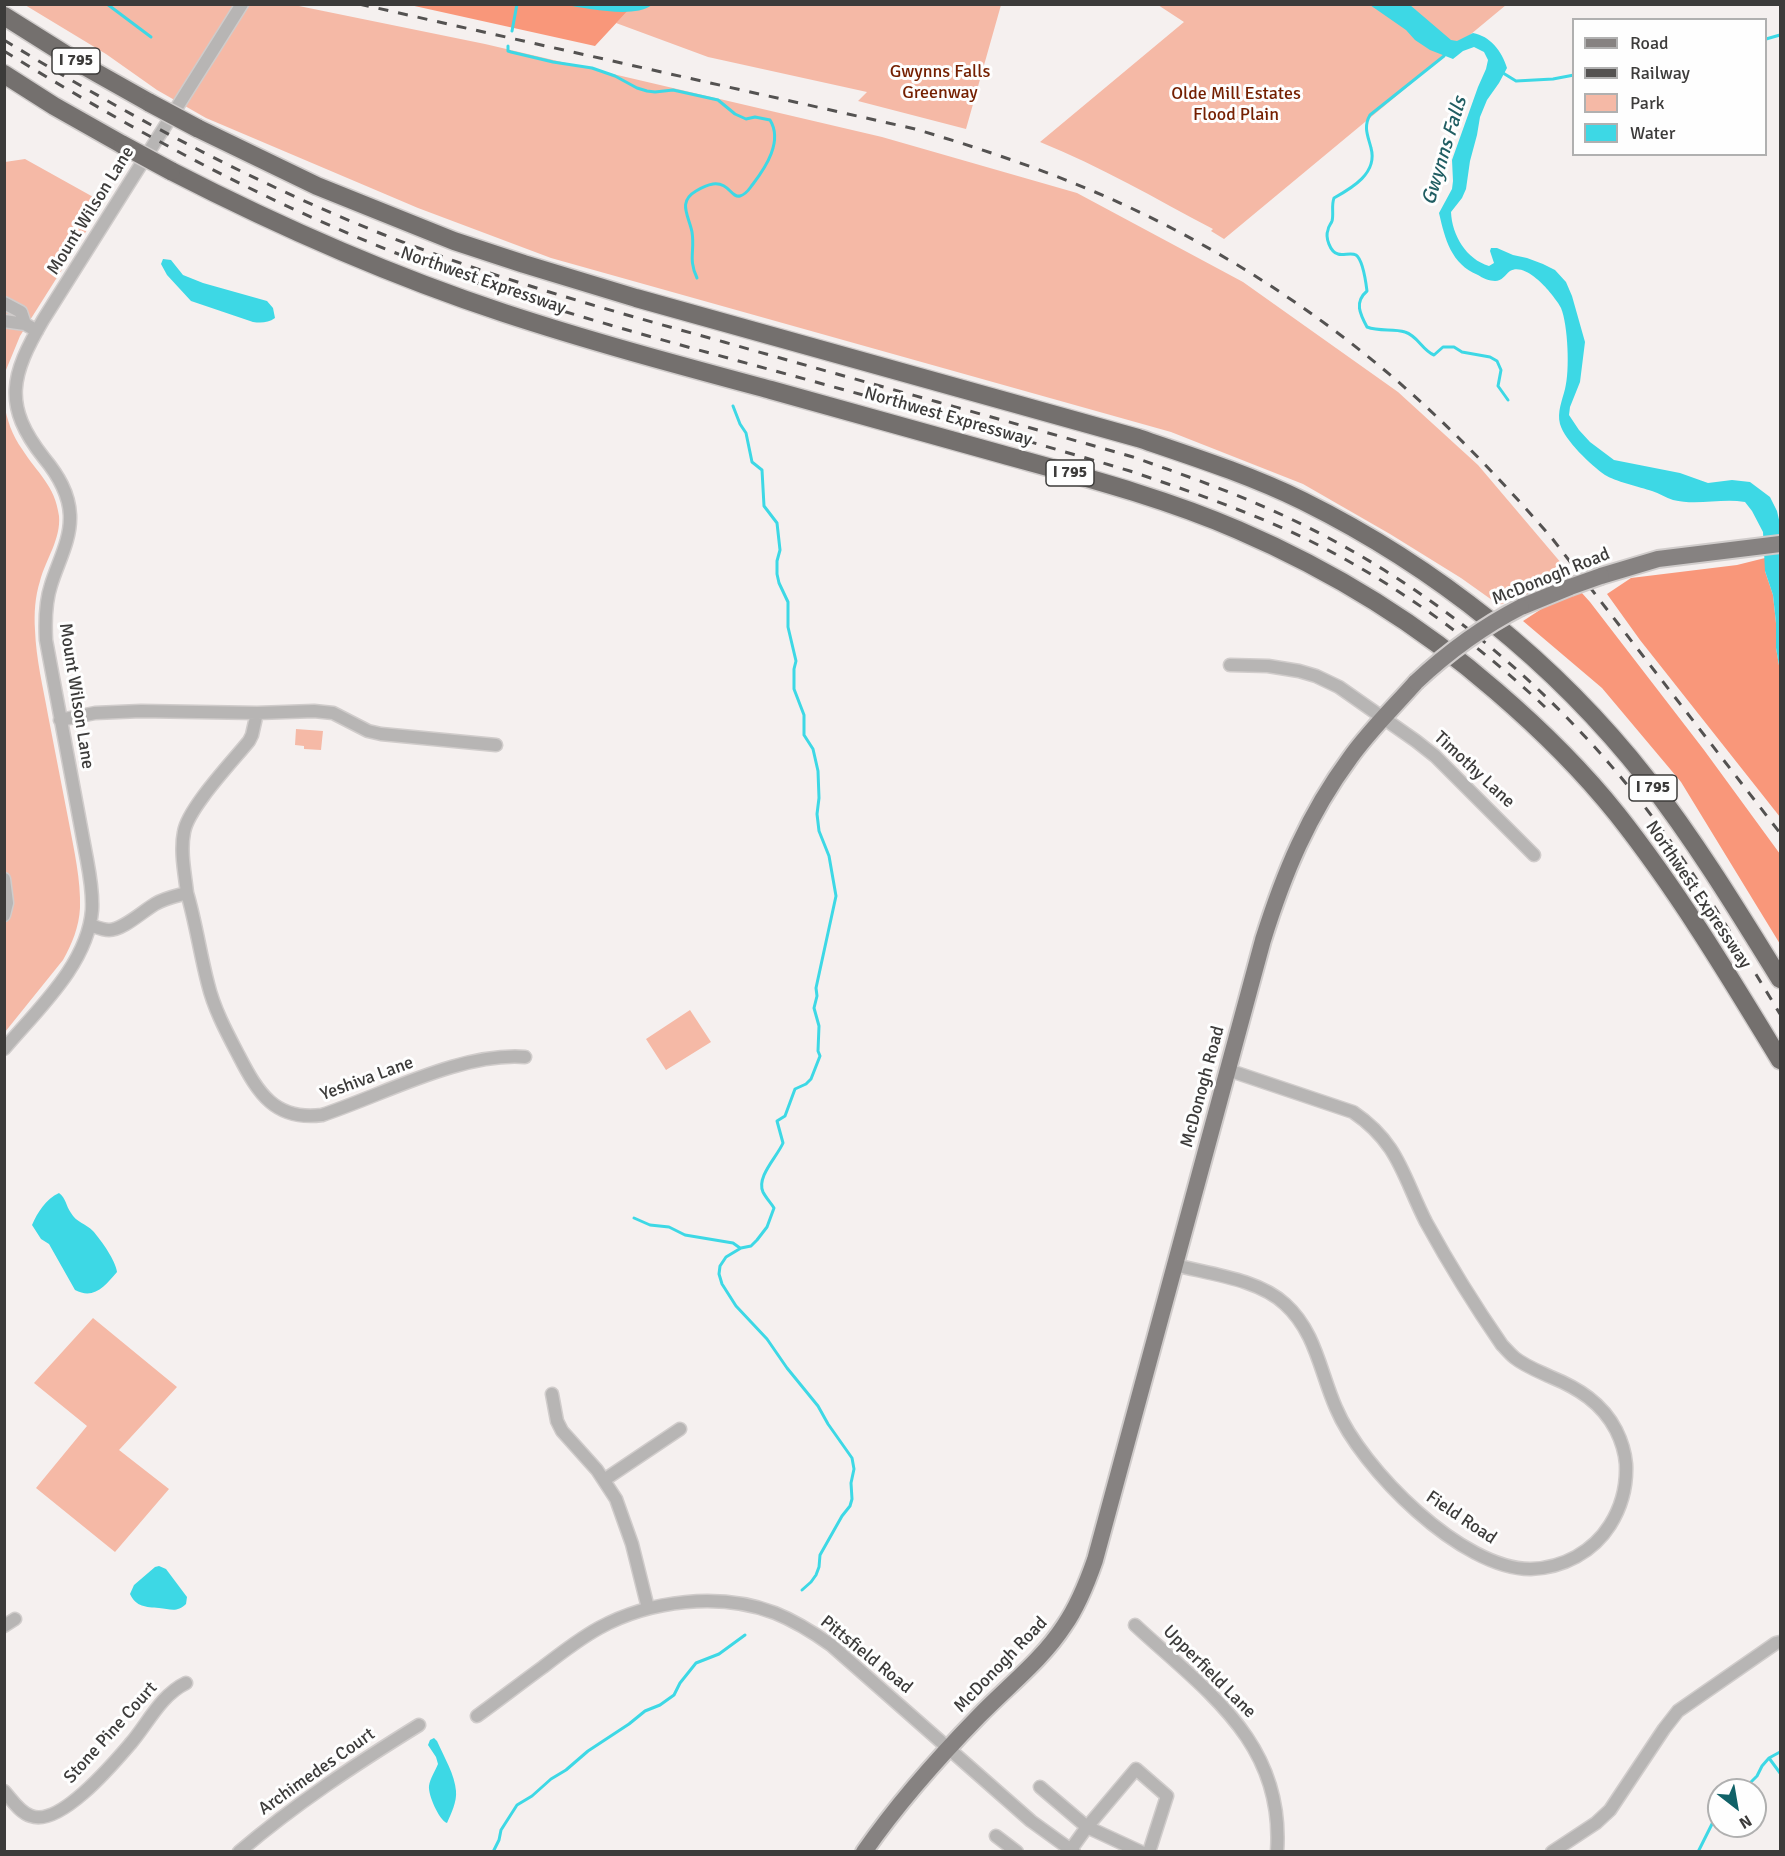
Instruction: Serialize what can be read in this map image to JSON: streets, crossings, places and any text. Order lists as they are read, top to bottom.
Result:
{
  "streets": {
    "highway": ["I 795", "Northwest Expressway"],
    "main road": ["McDonogh Road"],
    "street": [
      "Mount Wilson Lane",
      "Timothy Lane",
      "Yeshiva Lane",
      "Field Road",
      "Pittsfield Road",
      "Upperfield Lane",
      "Stone Pine Court",
      "Archimedes Court"
    ]
  },
  "crossings": [
    ["McDonogh Road", "Timothy Lane"],
    ["McDonogh Road", "Field Road"],
    ["McDonogh Road", "Pittsfield Road"]
  ],
  "water": ["Gwynns Falls"],
  "parks": ["Gwynns Falls Greenway", "Olde Mill Estates Flood Plain"],
  "legend": [
    "Road",
    "Railway",
    "Park",
    "Water"
  ],
  "north": "bottom right"
}
